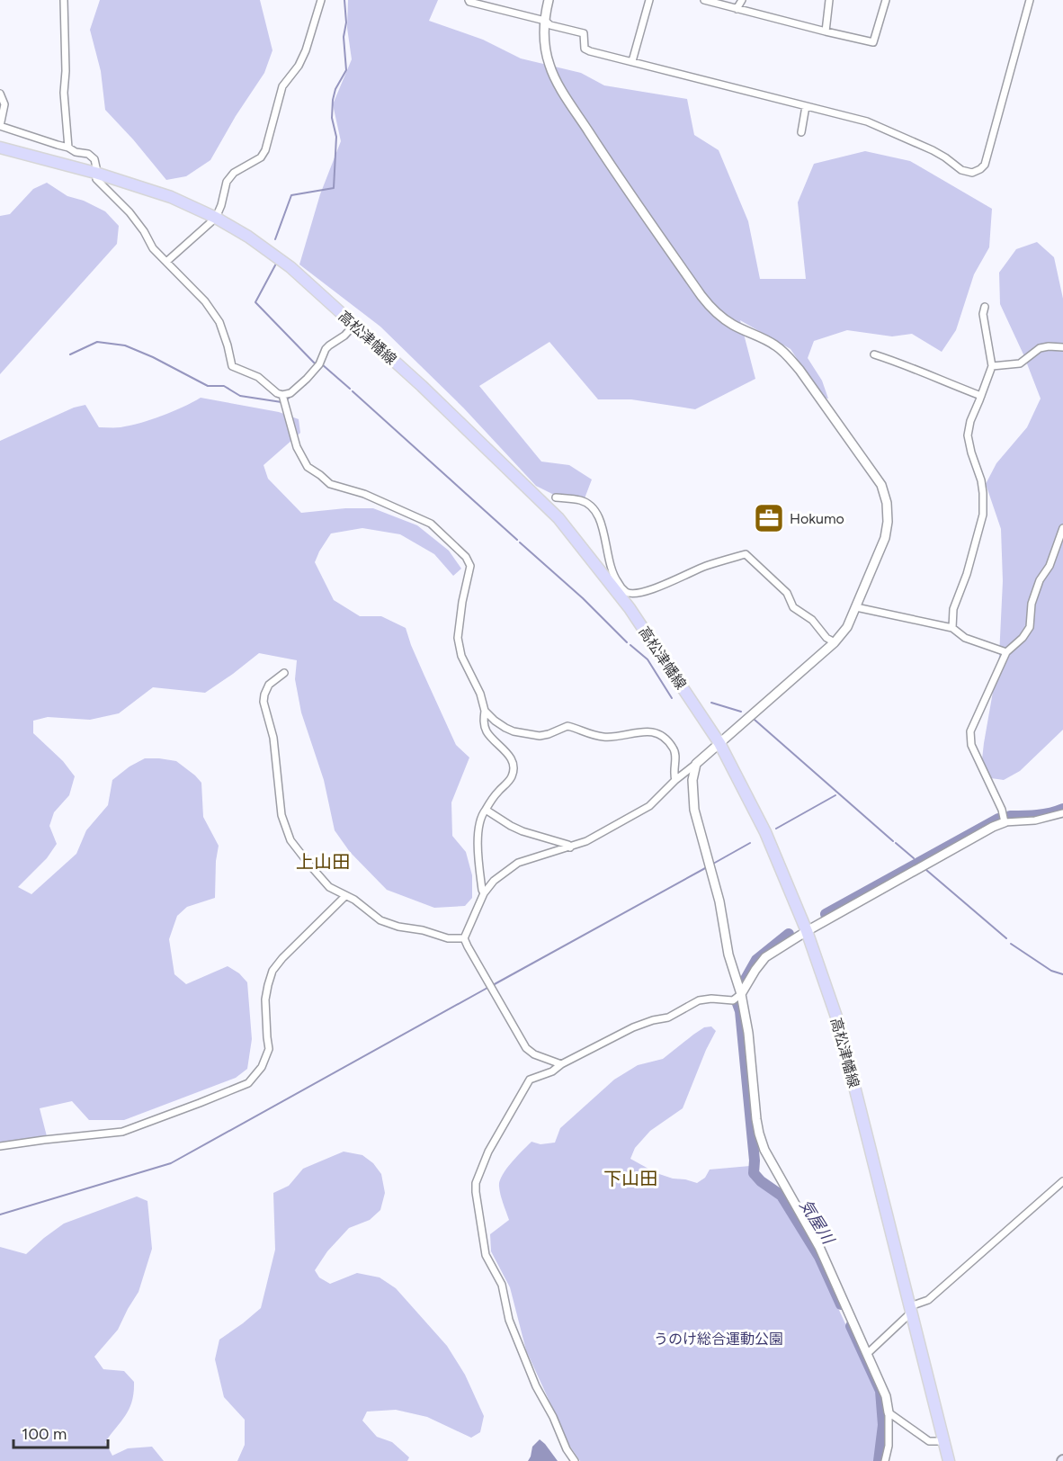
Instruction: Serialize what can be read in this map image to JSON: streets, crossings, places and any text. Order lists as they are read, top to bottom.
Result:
{
  "streets": {
    "main road": ["高松津幡線"]
  },
  "districts": ["上山田", "下山田"],
  "water": ["気屋川"],
  "parks": ["うのけ総合運動公園"],
  "places": {
    "office": ["Hokumo"]
  },
  "scale_bar": "100 m"
}
